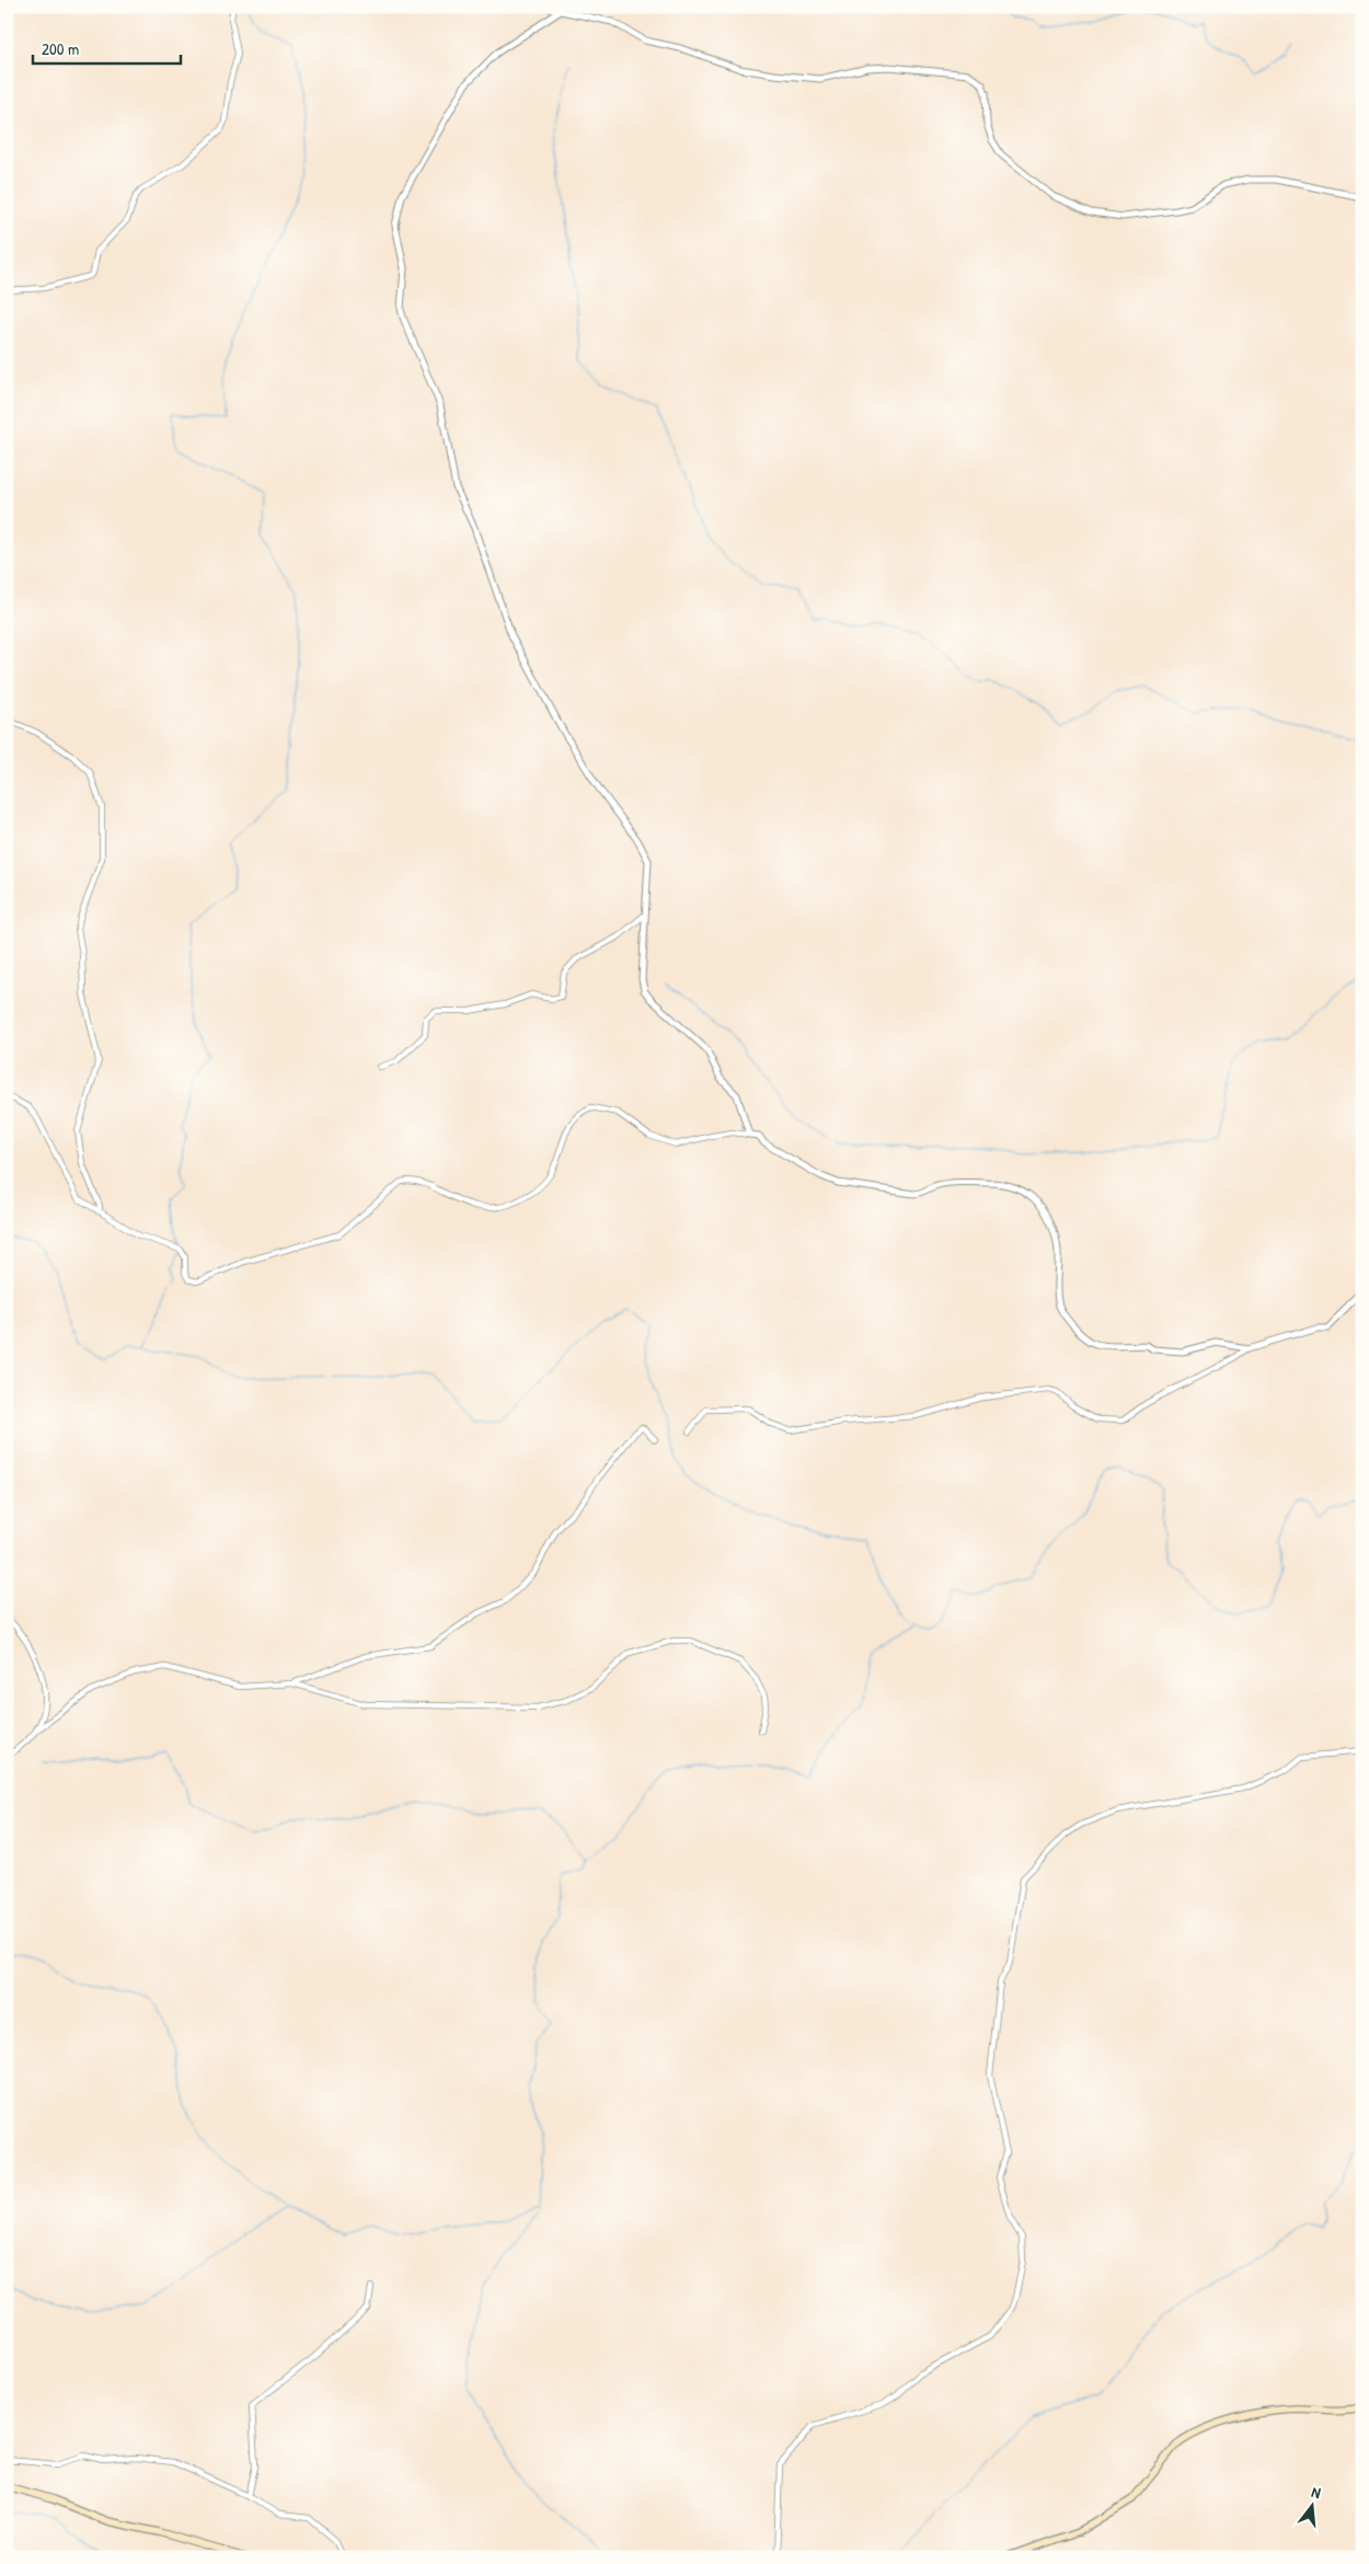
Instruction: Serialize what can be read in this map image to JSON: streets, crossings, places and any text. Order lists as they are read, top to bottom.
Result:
{
  "scale_bar": "200 m",
  "north": "top"
}
